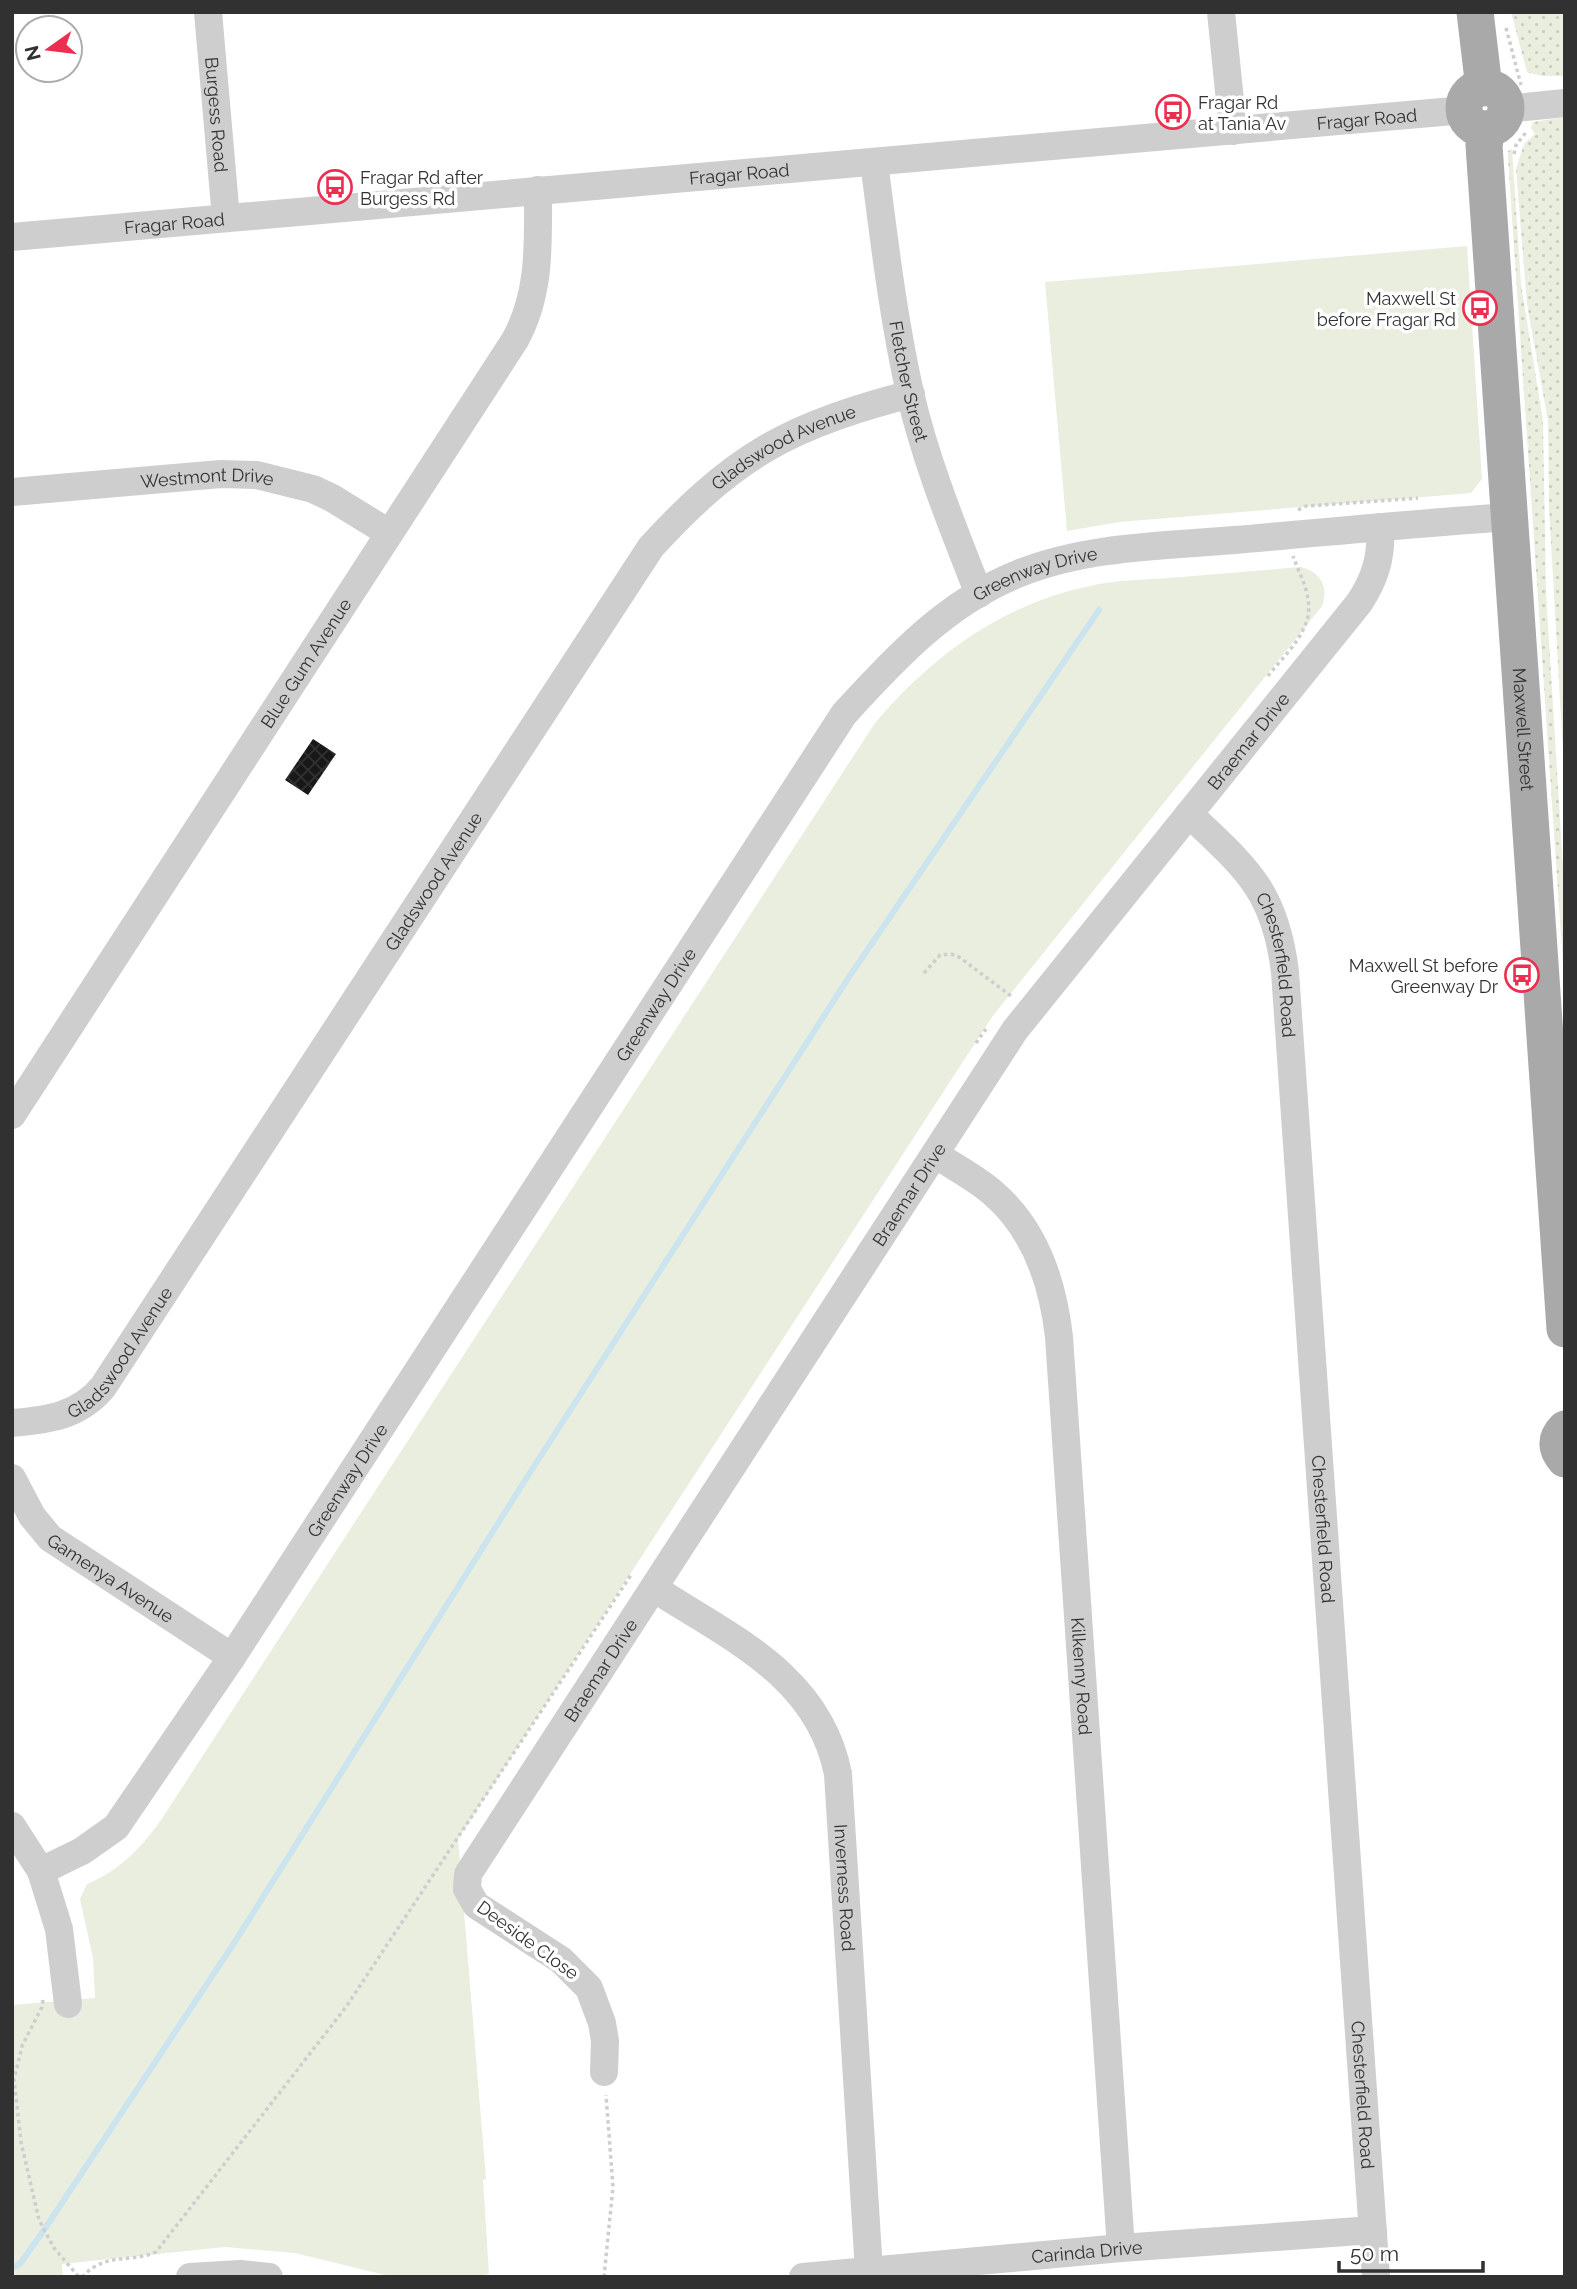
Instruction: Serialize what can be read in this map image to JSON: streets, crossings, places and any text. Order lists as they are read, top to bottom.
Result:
{
  "streets": {
    "main road": ["Maxwell Street"],
    "street": [
      "Burgess Road",
      "Fragar Road",
      "Fletcher Street",
      "Gladswood Avenue",
      "Westmont Drive",
      "Greenway Drive",
      "Blue Gum Avenue",
      "Braemar Drive",
      "Chesterfield Road",
      "Gamenya Avenue",
      "Kilkenny Road",
      "Inverness Road",
      "Deeside Close",
      "Carinda Drive"
    ]
  },
  "crossings": [
    ["Burgess Road", "Fragar Road"],
    ["Fragar Road", "Fletcher Street"],
    ["Fragar Road", "Blue Gum Avenue"],
    ["Fragar Road", "Maxwell Street"],
    ["Fletcher Street", "Gladswood Avenue"],
    ["Fletcher Street", "Greenway Drive"],
    ["Westmont Drive", "Blue Gum Avenue"],
    ["Greenway Drive", "Maxwell Street"],
    ["Greenway Drive", "Braemar Drive"],
    ["Greenway Drive", "Gamenya Avenue"],
    ["Braemar Drive", "Chesterfield Road"],
    ["Braemar Drive", "Kilkenny Road"],
    ["Braemar Drive", "Inverness Road"],
    ["Braemar Drive", "Deeside Close"],
    ["Chesterfield Road", "Carinda Drive"],
    ["Kilkenny Road", "Carinda Drive"],
    ["Inverness Road", "Carinda Drive"]
  ],
  "places": {
    "bus stop": [
      "Fragar Rd at Tania Av",
      "Fragar Rd after Burgess Rd",
      "Maxwell St before Fragar Rd",
      "Maxwell St before Greenway Dr"
    ]
  },
  "scale_bar": "50 m",
  "north": "left"
}
